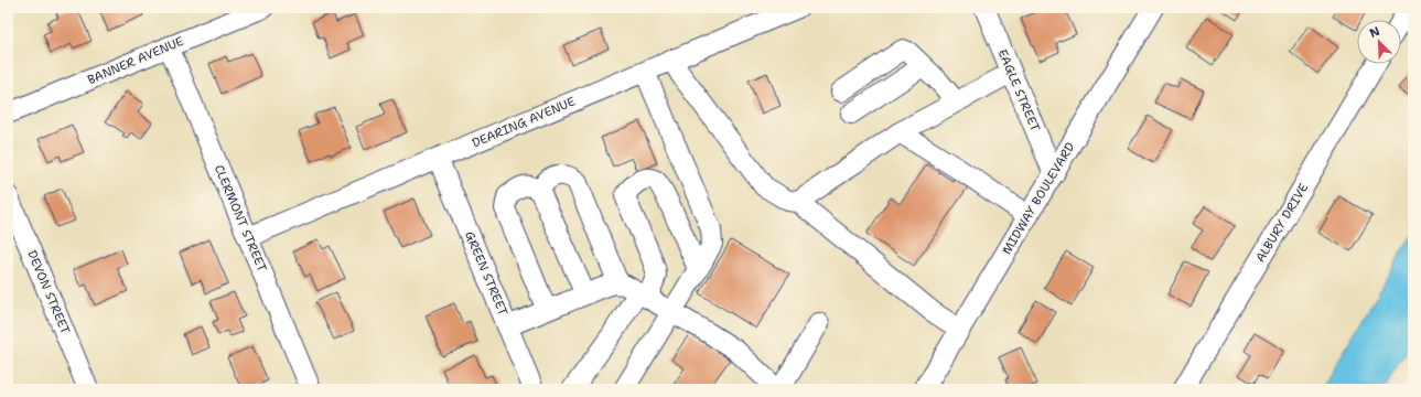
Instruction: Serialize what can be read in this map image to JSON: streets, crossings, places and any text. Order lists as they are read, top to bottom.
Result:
{
  "streets": {
    "street": [
      "BANNER AVENUE",
      "EAGLE STREET",
      "DEARING AVENUE",
      "MIDWAY BOULEVARD",
      "CLERMONT STREET",
      "ALBURY DRIVE",
      "GREEN STREET",
      "DEVON STREET"
    ]
  },
  "crossings": [
    ["BANNER AVENUE", "CLERMONT STREET"],
    ["EAGLE STREET", "MIDWAY BOULEVARD"],
    ["DEARING AVENUE", "CLERMONT STREET"],
    ["DEARING AVENUE", "GREEN STREET"]
  ],
  "north": "top left"
}
